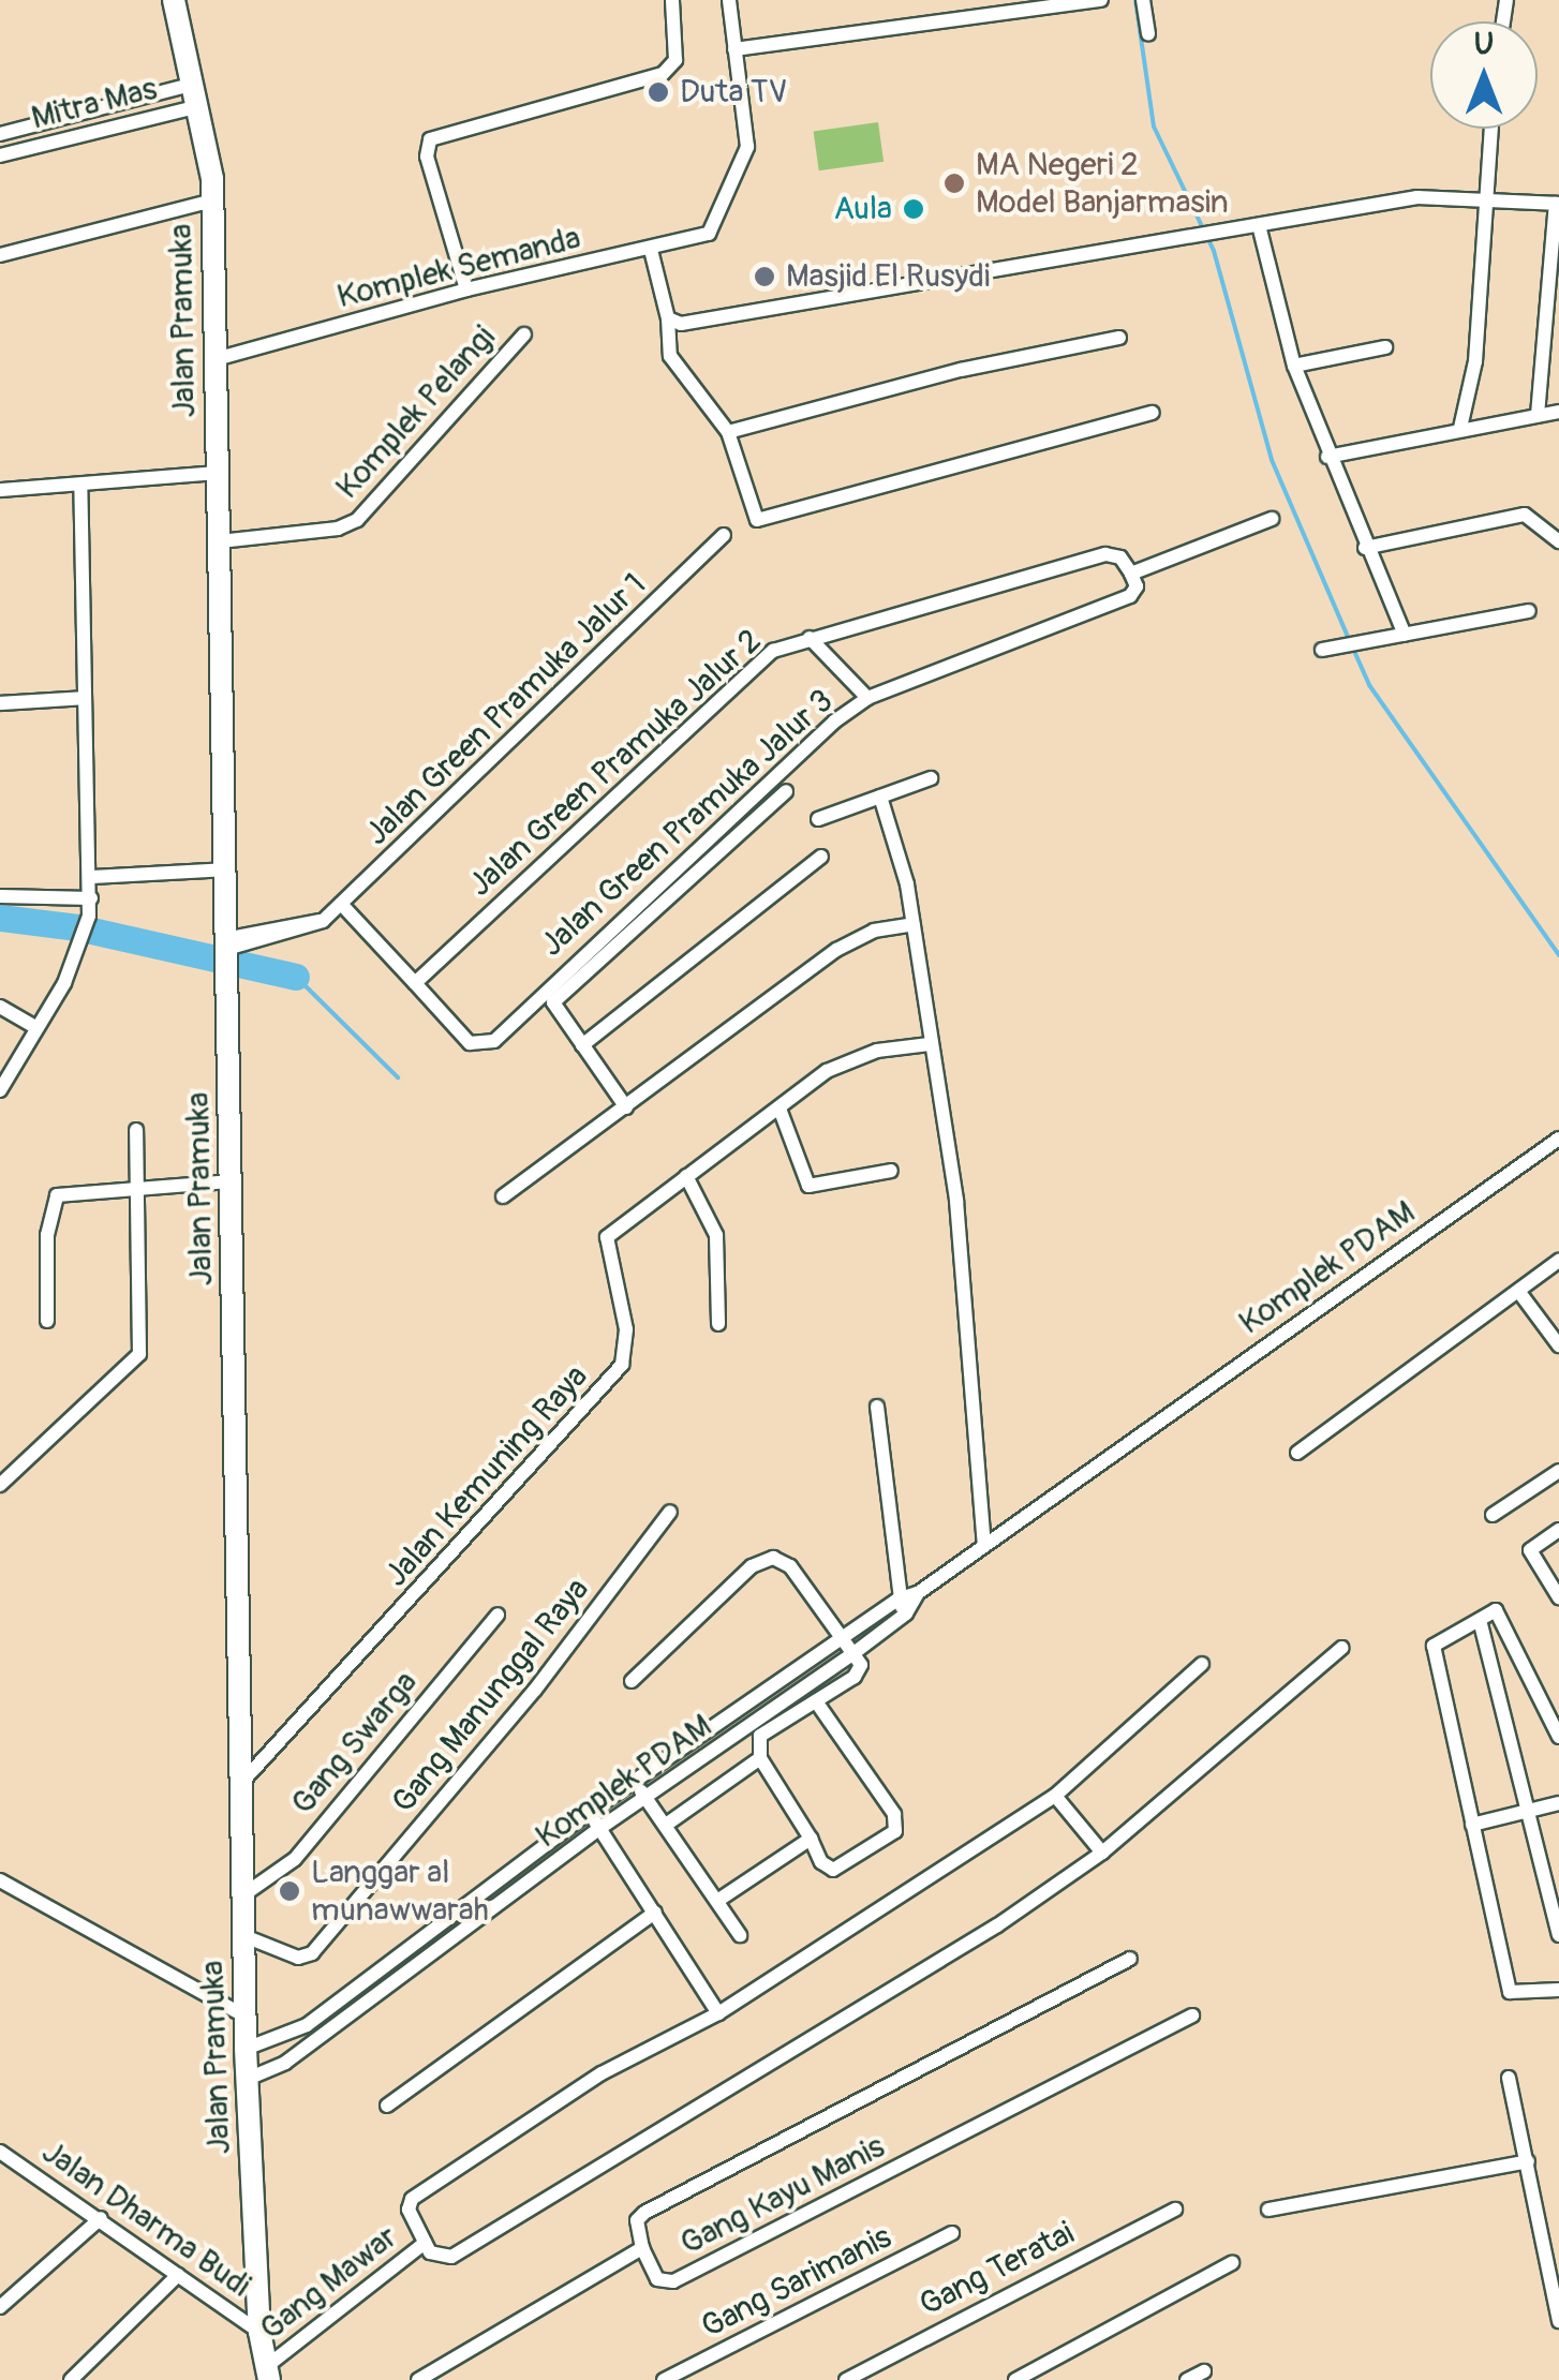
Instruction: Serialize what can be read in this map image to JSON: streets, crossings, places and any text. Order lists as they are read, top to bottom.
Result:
{
  "streets": {
    "main road": ["Jalan Pramuka"],
    "street": [
      "Mitra Mas",
      "Komplek Semanda",
      "Komplek Pelangi",
      "Jalan Green Pramuka Jalur 1",
      "Jalan Green Pramuka Jalur 2",
      "Jalan Green Pramuka Jalur 3",
      "Komplek PDAM",
      "Jalan Kemuning Raya",
      "Gang Manunggal Raya",
      "Gang Swarga",
      "Gang Kayu Manis",
      "Jalan Dharma Budi",
      "Gang Teratai",
      "Gang Sarimanis",
      "Gang Mawar"
    ]
  },
  "crossings": [
    ["Mitra Mas", "Jalan Pramuka"],
    ["Komplek Semanda", "Jalan Pramuka"],
    ["Jalan Pramuka", "Komplek Pelangi"],
    ["Jalan Pramuka", "Jalan Green Pramuka Jalur 1"],
    ["Jalan Pramuka", "Komplek PDAM"],
    ["Jalan Pramuka", "Jalan Kemuning Raya"],
    ["Jalan Pramuka", "Gang Manunggal Raya"],
    ["Jalan Pramuka", "Gang Swarga"],
    ["Jalan Pramuka", "Jalan Dharma Budi"],
    ["Jalan Pramuka", "Gang Mawar"],
    ["Jalan Green Pramuka Jalur 2", "Jalan Green Pramuka Jalur 3"]
  ],
  "places": [
    "Duta TV",
    "MA Negeri 2 Model Banjarmasin",
    "Aula",
    "Masjid El Rusydi",
    "Langgar al munawwarah"
  ],
  "north": "top"
}
